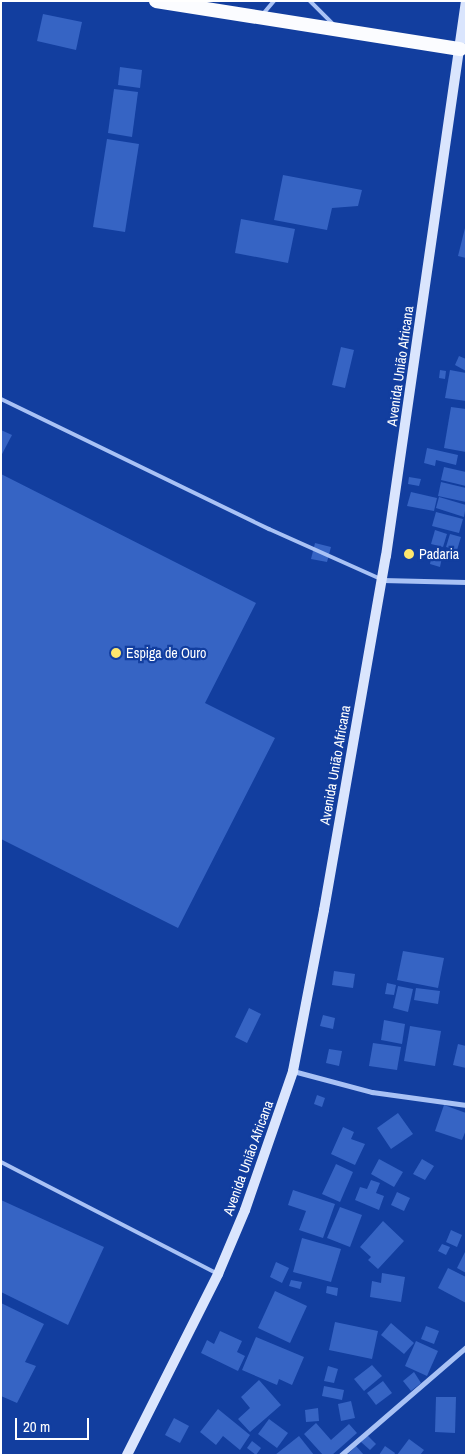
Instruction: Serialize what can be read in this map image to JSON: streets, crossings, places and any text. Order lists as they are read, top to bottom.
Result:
{
  "streets": {
    "main road": ["Avenida União Africana"]
  },
  "places": ["Padaria", "Espiga de Ouro"],
  "scale_bar": "20 m"
}
